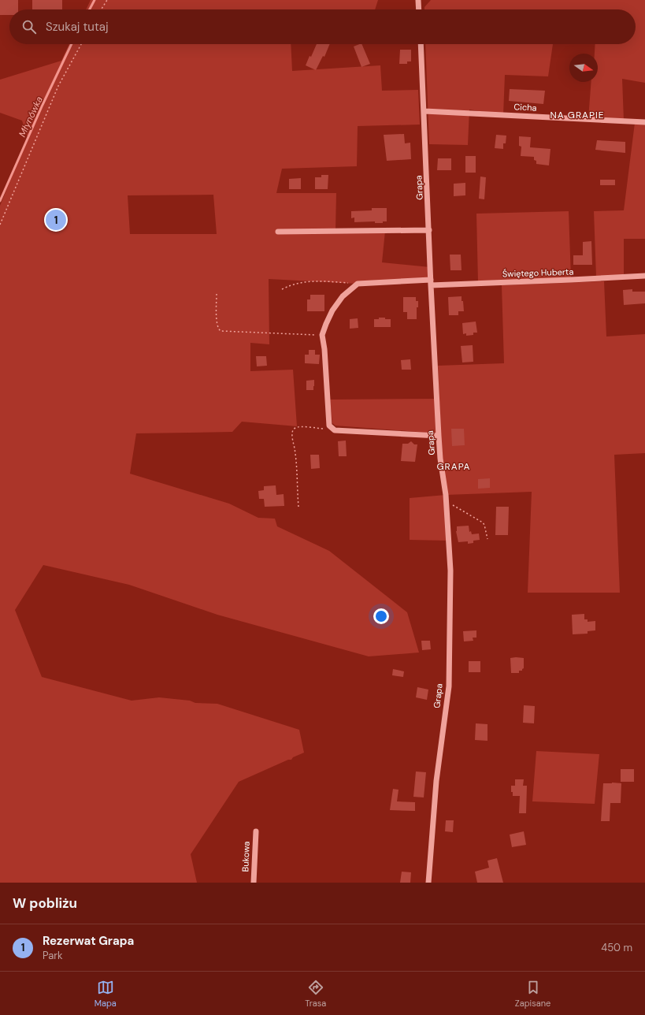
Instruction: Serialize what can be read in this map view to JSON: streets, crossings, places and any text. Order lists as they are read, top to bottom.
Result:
{
  "streets": {
    "street": [
      "Cicha",
      "Grapa",
      "Świętego Huberta",
      "Bukowa"
    ]
  },
  "crossings": [
    ["Cicha", "Grapa"],
    ["Grapa", "Świętego Huberta"]
  ],
  "districts": ["NA GRAPIE", "GRAPA"],
  "water": ["Młynówka"],
  "north": "right",
  "page": {
    "search": "Szukaj tutaj",
    "pins": "1",
    "heading": "W pobliżu",
    "list": [
      {
        "mark": "1",
        "name": "Rezerwat Grapa",
        "note": "Park",
        "value": "450 m"
      }
    ],
    "nav": ["Mapa", "Trasa", "Zapisane"]
  }
}
